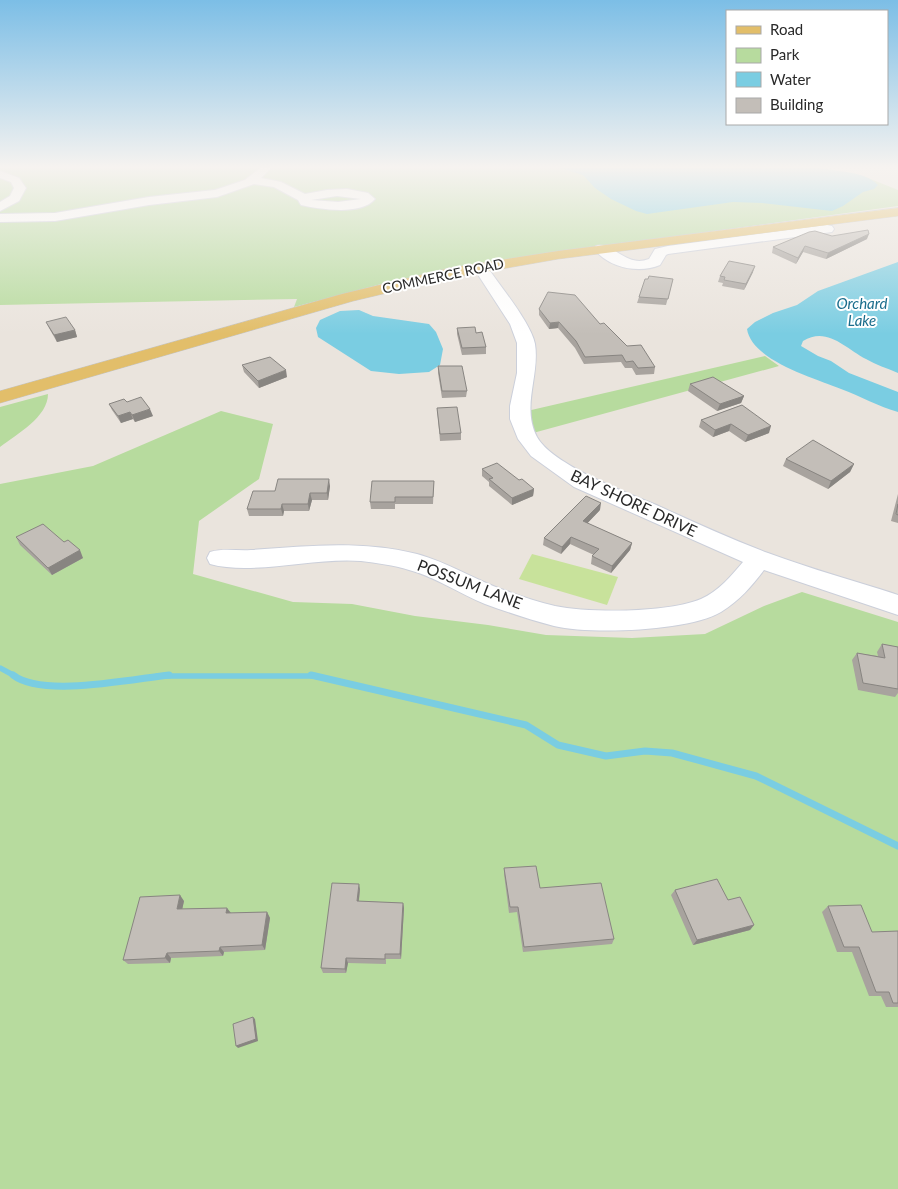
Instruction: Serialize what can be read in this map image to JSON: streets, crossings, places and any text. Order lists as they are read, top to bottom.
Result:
{
  "streets": {
    "main road": ["COMMERCE ROAD"],
    "street": ["BAY SHORE DRIVE", "POSSUM LANE"]
  },
  "crossings": [
    ["COMMERCE ROAD", "BAY SHORE DRIVE"],
    ["BAY SHORE DRIVE", "POSSUM LANE"]
  ],
  "water": ["Orchard Lake"],
  "legend": [
    "Road",
    "Park",
    "Water",
    "Building"
  ]
}
